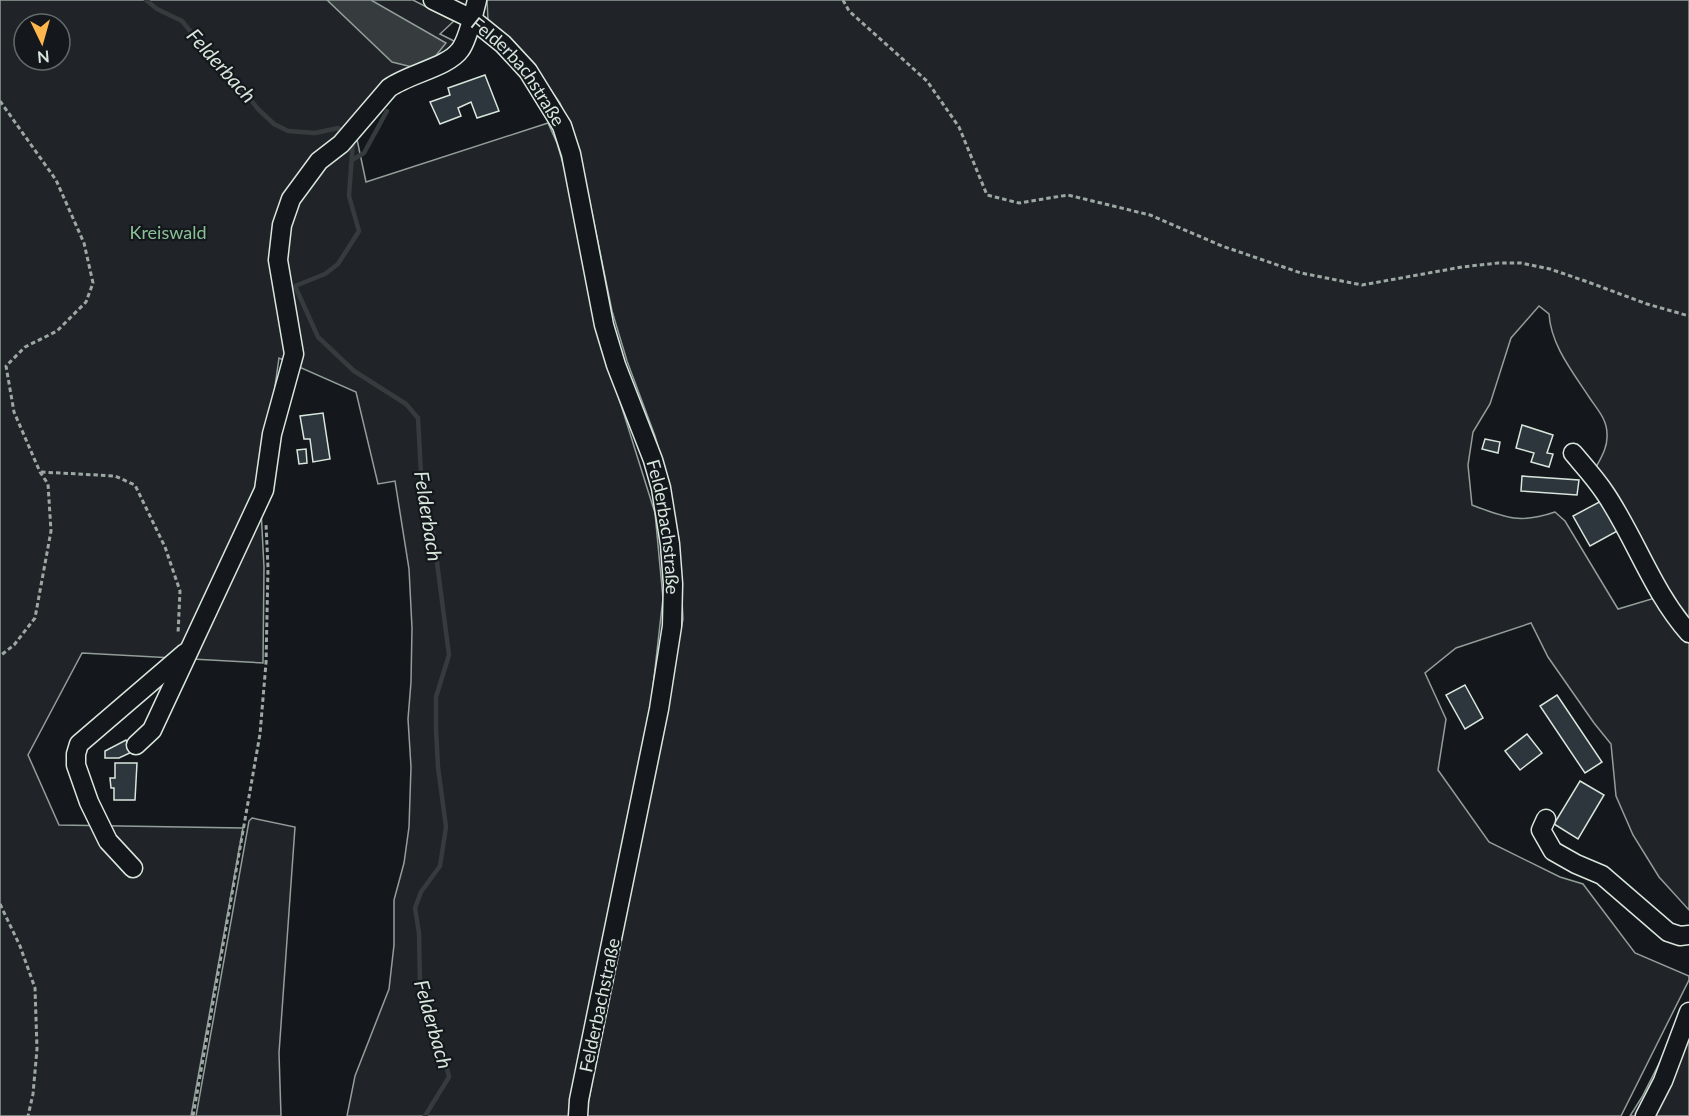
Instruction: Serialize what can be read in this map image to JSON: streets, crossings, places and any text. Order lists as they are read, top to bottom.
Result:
{
  "streets": {
    "street": ["Felderbachstraße"]
  },
  "water": ["Felderbach"],
  "parks": ["Kreiswald"],
  "north": "bottom"
}
